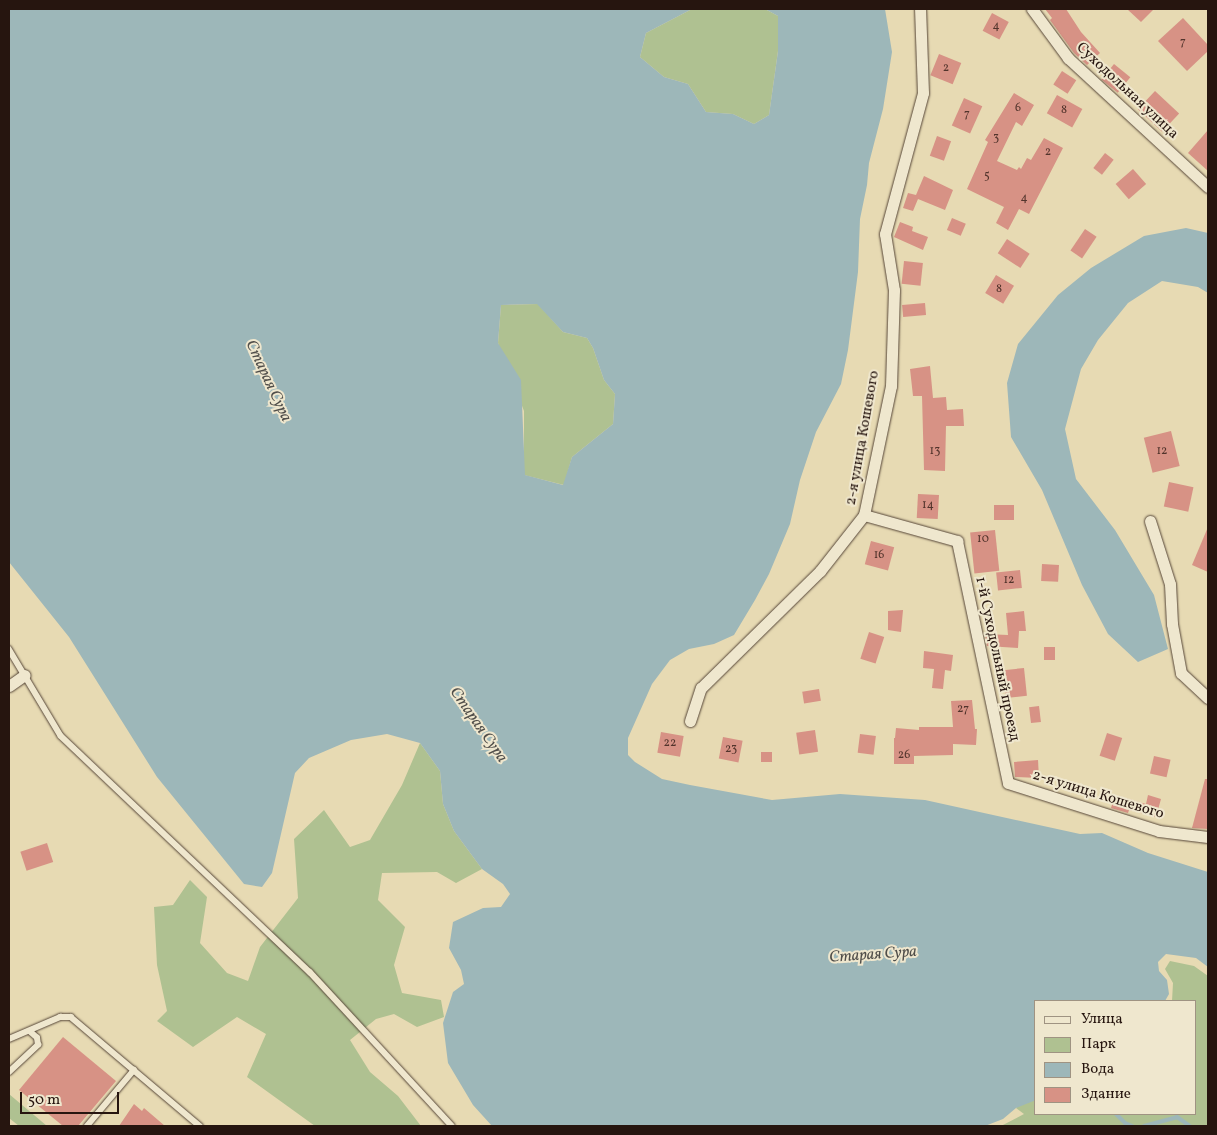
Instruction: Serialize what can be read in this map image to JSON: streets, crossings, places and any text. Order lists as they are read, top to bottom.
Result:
{
  "streets": {
    "street": ["Суходольная улица", "2-я улица Кошевого", "1-й Суходольный проезд"]
  },
  "crossings": [
    ["2-я улица Кошевого", "1-й Суходольный проезд"]
  ],
  "water": ["Старая Сура"],
  "house_numbers": [
    "4",
    "7",
    "2",
    "6",
    "8",
    "7",
    "3",
    "2",
    "5",
    "4",
    "8",
    "13",
    "12",
    "14",
    "10",
    "16",
    "12",
    "27",
    "22",
    "23",
    "26"
  ],
  "legend": [
    "Улица",
    "Парк",
    "Вода",
    "Здание"
  ],
  "scale_bar": "50 m"
}
